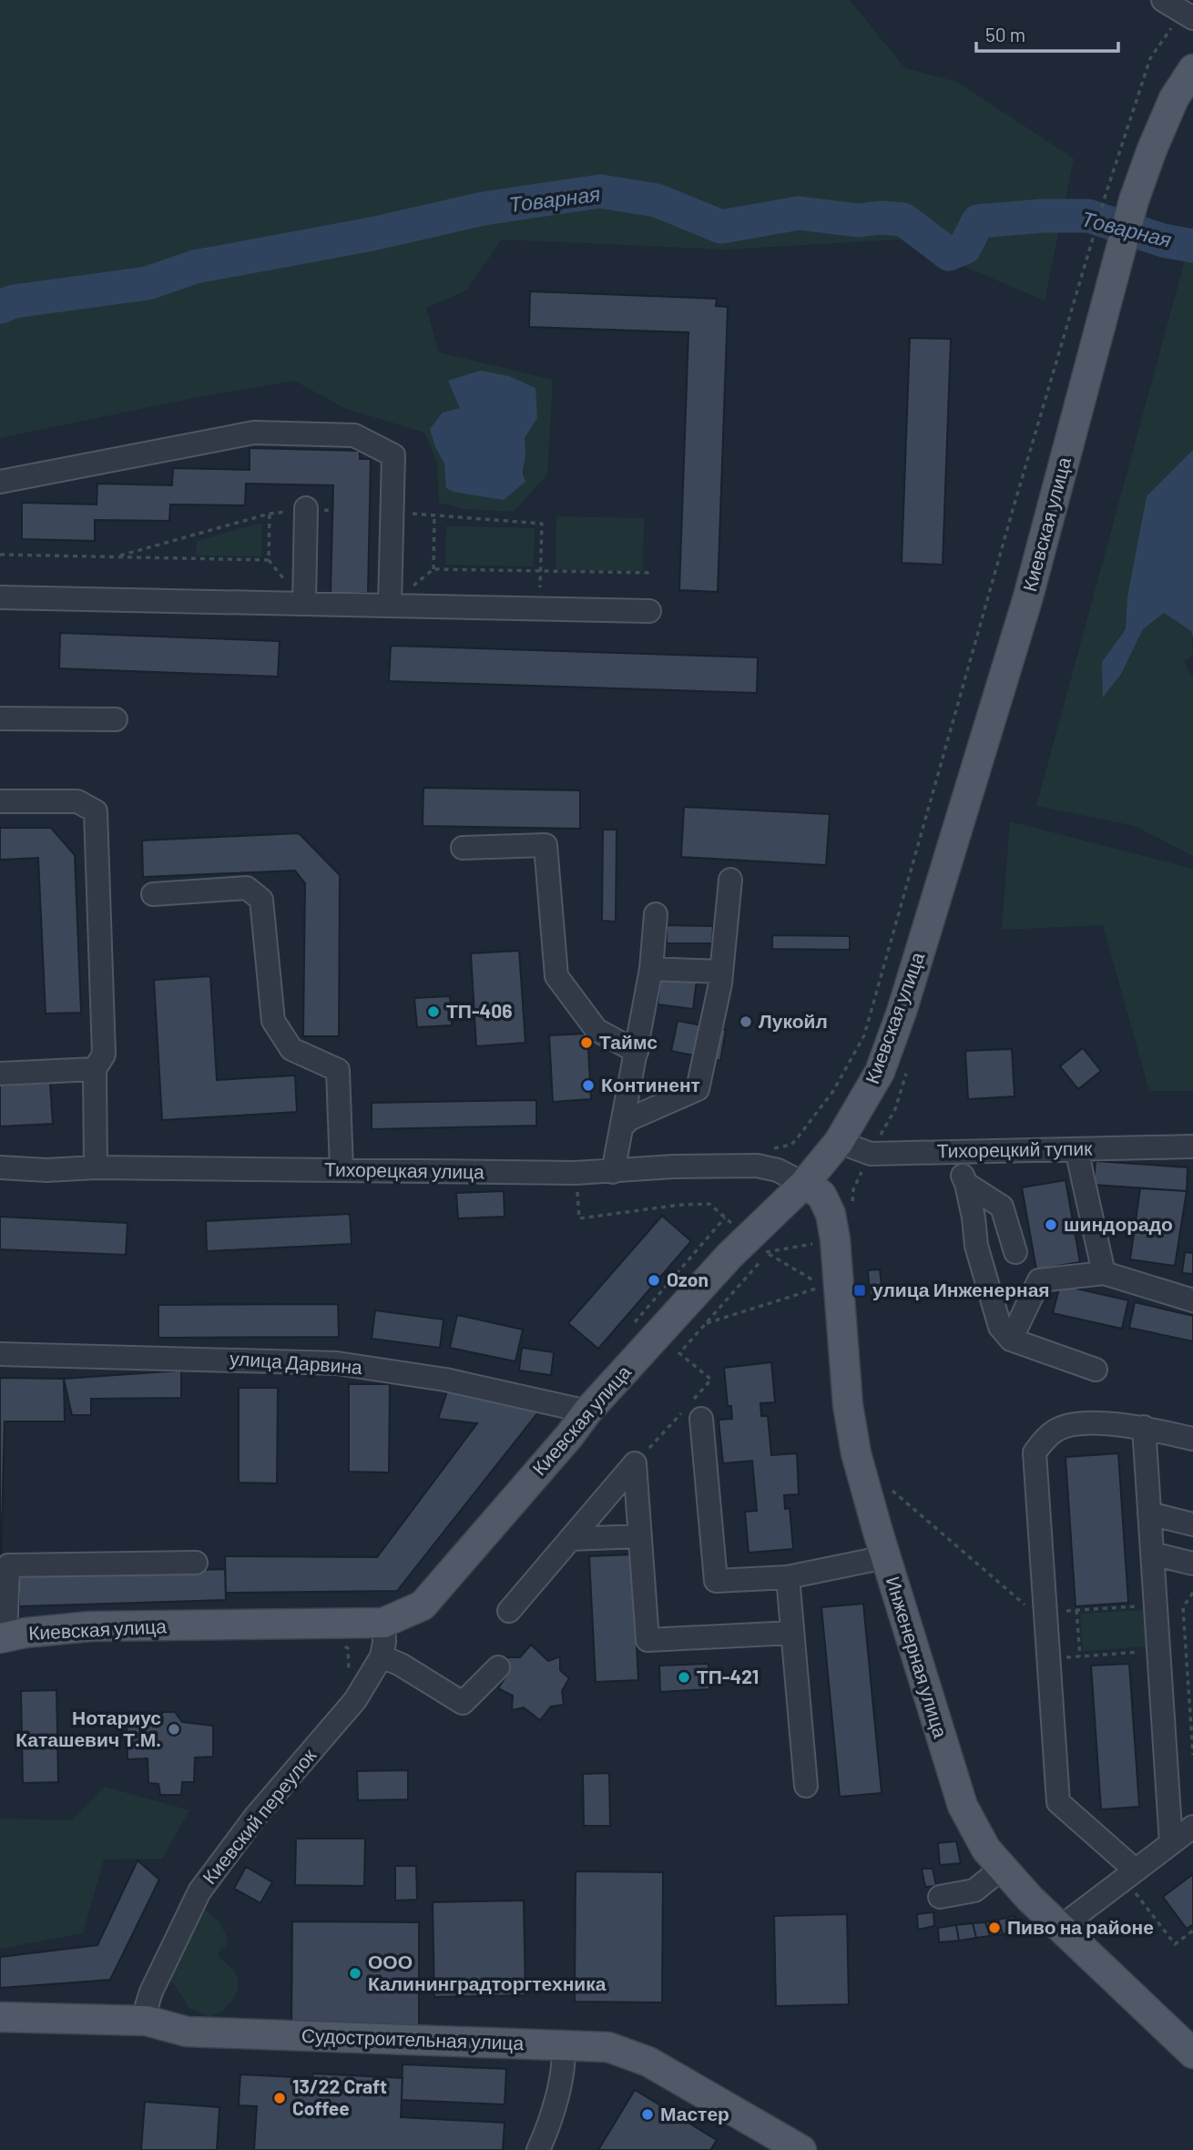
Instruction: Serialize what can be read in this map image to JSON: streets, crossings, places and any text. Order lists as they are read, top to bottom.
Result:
{
  "streets": {
    "main road": ["Киевская улица", "Инженерная улица", "Судостроительная улица"],
    "street": [
      "Тихорецкий тупик",
      "Тихорецкая улица",
      "улица Дарвина",
      "Киевский переулок"
    ]
  },
  "crossings": [
    ["Киевская улица", "Тихорецкий тупик"],
    ["Киевская улица", "Тихорецкая улица"],
    ["Киевская улица", "улица Дарвина"],
    ["Киевская улица", "Инженерная улица"],
    ["Киевская улица", "Киевский переулок"],
    ["Тихорецкая улица", "Инженерная улица"],
    ["Киевский переулок", "Судостроительная улица"]
  ],
  "water": ["Товарная"],
  "places": {
    "other": [
      "ТП-406",
      "Лукойл",
      "Таймс",
      "Континент",
      "шиндорадо",
      "Ozon",
      "ТП-421",
      "Нотариус Каташевич Т.М.",
      "Пиво на районе",
      "ООО Калининградторгтехника",
      "13/22 Craft Coffee",
      "Мастер"
    ],
    "transit": ["улица Инженерная"]
  },
  "scale_bar": "50 m"
}
